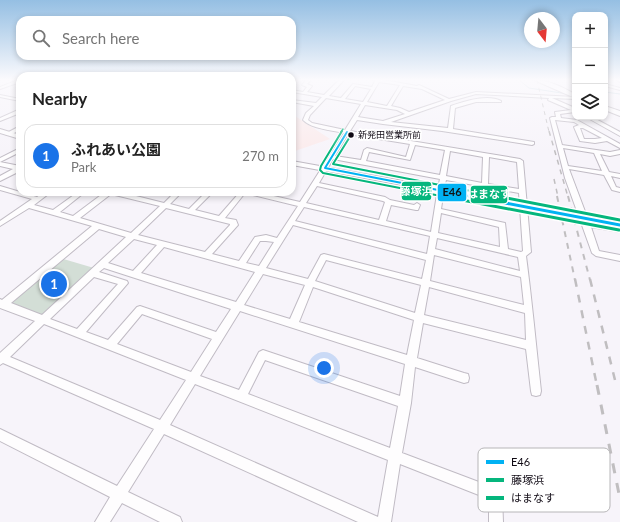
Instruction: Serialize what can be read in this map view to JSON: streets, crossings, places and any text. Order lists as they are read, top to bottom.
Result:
{
  "places": ["新発田営業所前"],
  "lines": ["transit line 藤塚浜", "transit line E46", "transit line はまなす"],
  "legend": ["E46", "藤塚浜", "はまなす"],
  "north": "bottom",
  "page": {
    "map_buttons": ["+", "−"],
    "search": "Search here",
    "heading": "Nearby",
    "list": [
      {
        "mark": "1",
        "name": "ふれあい公園",
        "note": "Park",
        "value": "270 m"
      }
    ],
    "pins": "1"
  }
}
